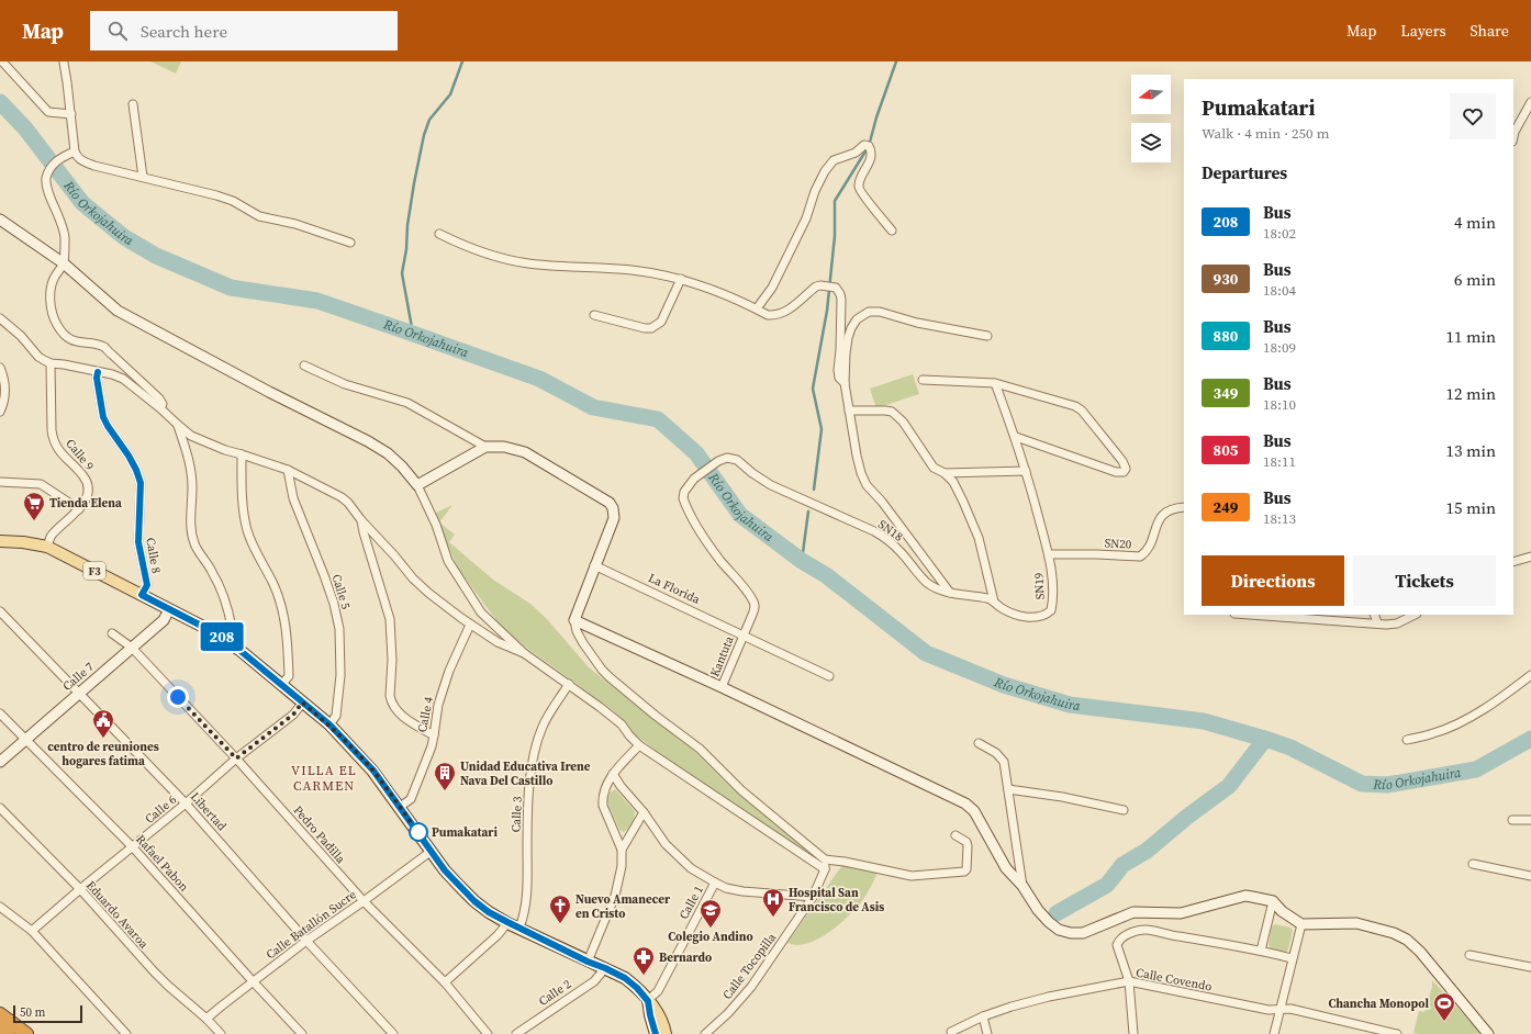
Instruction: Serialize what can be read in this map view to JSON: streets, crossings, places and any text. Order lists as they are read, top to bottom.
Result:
{
  "streets": {
    "main road": ["F3", "Calle 7"],
    "street": [
      "Calle 9",
      "SN18",
      "SN20",
      "Calle 8",
      "SN19",
      "La Florida",
      "Calle 5",
      "Kantuta",
      "Calle 4",
      "Calle 6",
      "Libertad",
      "Calle 3",
      "Pedro Padilla",
      "Rafael Pabon",
      "Calle 1",
      "Eduardo Avaroa",
      "Calle Batallón Sucre",
      "Calle Tocopilla",
      "Calle Covendo",
      "Calle 2"
    ]
  },
  "crossings": [
    ["Calle 9", "F3"],
    ["SN18", "SN19"],
    ["SN18", "Kantuta"],
    ["SN20", "SN19"],
    ["Calle 8", "F3"],
    ["F3", "Calle 5"],
    ["F3", "Calle 7"],
    ["F3", "Calle 4"],
    ["F3", "Calle 6"],
    ["F3", "Calle 3"],
    ["F3", "Calle 1"],
    ["F3", "Calle Batallón Sucre"],
    ["F3", "Calle 2"],
    ["La Florida", "Kantuta"],
    ["Calle 7", "Libertad"],
    ["Calle 7", "Pedro Padilla"],
    ["Calle 7", "Rafael Pabon"],
    ["Calle 6", "Libertad"],
    ["Calle 6", "Pedro Padilla"],
    ["Calle 6", "Rafael Pabon"],
    ["Calle 6", "Eduardo Avaroa"],
    ["Libertad", "Calle Batallón Sucre"],
    ["Pedro Padilla", "Calle Batallón Sucre"],
    ["Rafael Pabon", "Calle Batallón Sucre"],
    ["Eduardo Avaroa", "Calle Batallón Sucre"]
  ],
  "districts": ["VILLA EL CARMEN"],
  "water": ["Río Orkojahuira"],
  "places": {
    "supermarket": ["Tienda Elena"],
    "public building": ["centro de reuniones hogares fatima"],
    "building": ["Unidad Educativa Irene Nava Del Castillo"],
    "other": ["Pumakatari"],
    "hospital": ["Hospital San Francisco de Asis"],
    "church": ["Nuevo Amanecer en Cristo"],
    "school or university": ["Colegio Andino"],
    "pharmacy": ["Bernardo"],
    "sports": ["Chancha Monopol"]
  },
  "lines": ["bus line 208"],
  "scale_bar": "50 m",
  "north": "left",
  "page": {
    "header": "Map",
    "search": "Search here",
    "nav": ["Map", "Layers", "Share"],
    "on_map": "208",
    "heading": [
      ["Pumakatari", "Walk · 4 min · 250 m"],
      "Departures"
    ],
    "list": [
      {
        "mark": "208",
        "name": "Bus",
        "note": "18:02",
        "value": "4 min"
      },
      {
        "mark": "930",
        "name": "Bus",
        "note": "18:04",
        "value": "6 min"
      },
      {
        "mark": "880",
        "name": "Bus",
        "note": "18:09",
        "value": "11 min"
      },
      {
        "mark": "349",
        "name": "Bus",
        "note": "18:10",
        "value": "12 min"
      },
      {
        "mark": "805",
        "name": "Bus",
        "note": "18:11",
        "value": "13 min"
      },
      {
        "mark": "249",
        "name": "Bus",
        "note": "18:13",
        "value": "15 min"
      }
    ],
    "buttons": ["Directions", "Tickets"],
    "scale": "50 m"
  }
}
